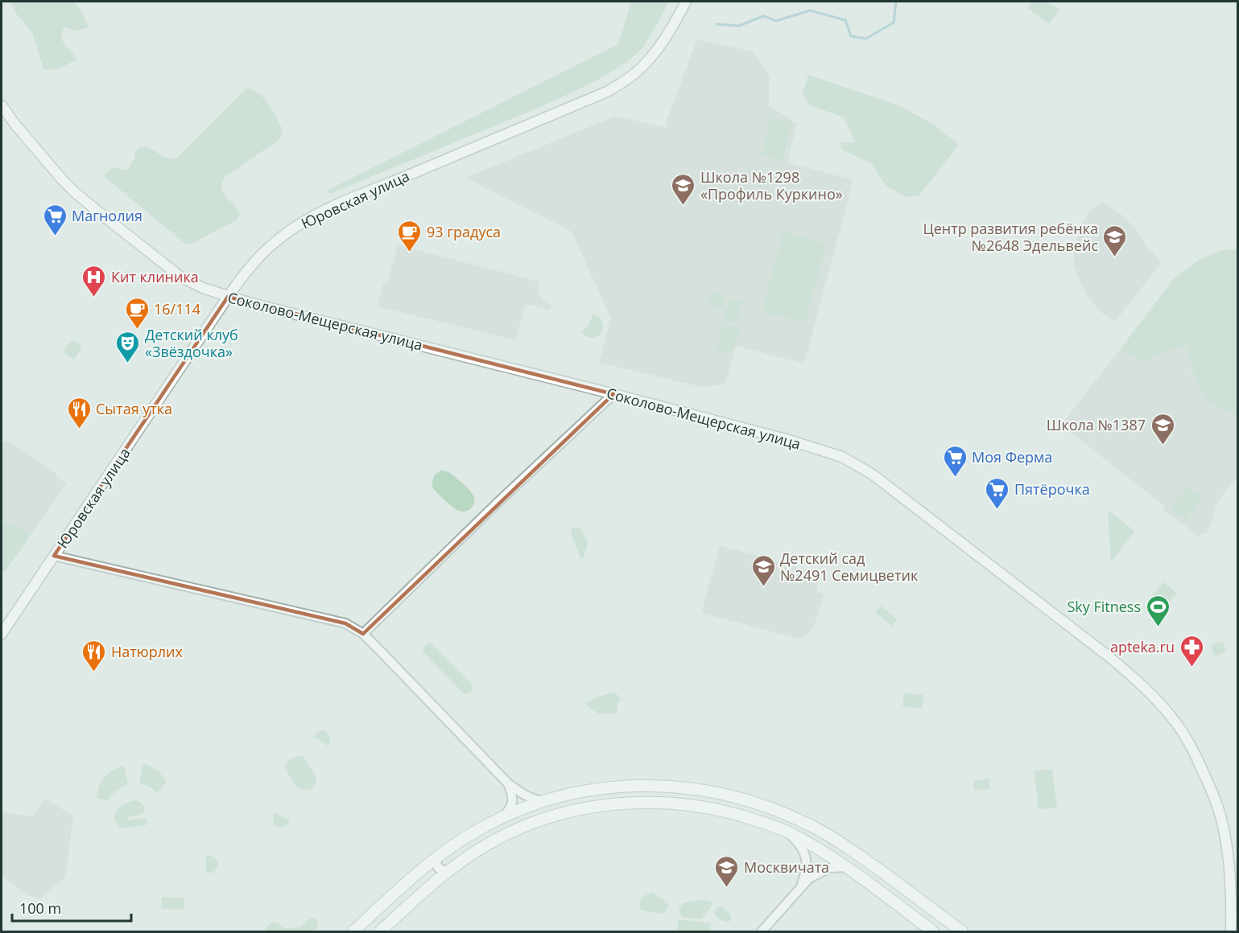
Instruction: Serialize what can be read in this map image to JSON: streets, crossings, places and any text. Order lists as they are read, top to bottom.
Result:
{
  "streets": {
    "street": ["Юровская улица", "Соколово-Мещерская улица"]
  },
  "crossings": [
    ["Юровская улица", "Соколово-Мещерская улица"]
  ],
  "places": {
    "school or university": [
      "Школа №1298 «Профиль Куркино»",
      "Центр развития ребёнка №2648 Эдельвейс",
      "Школа №1387",
      "Детский сад №2491 Семицветик",
      "Москвичата"
    ],
    "supermarket": ["Магнолия", "Моя Ферма", "Пятёрочка"],
    "cafe": ["93 градуса", "16/114"],
    "hospital": ["Кит клиника"],
    "theatre": ["Детский клуб «Звёздочка»"],
    "restaurant": ["Сытая утка", "Натюрлих"],
    "sports": ["Sky Fitness"],
    "pharmacy": ["apteka.ru"]
  },
  "scale_bar": "100 m"
}
